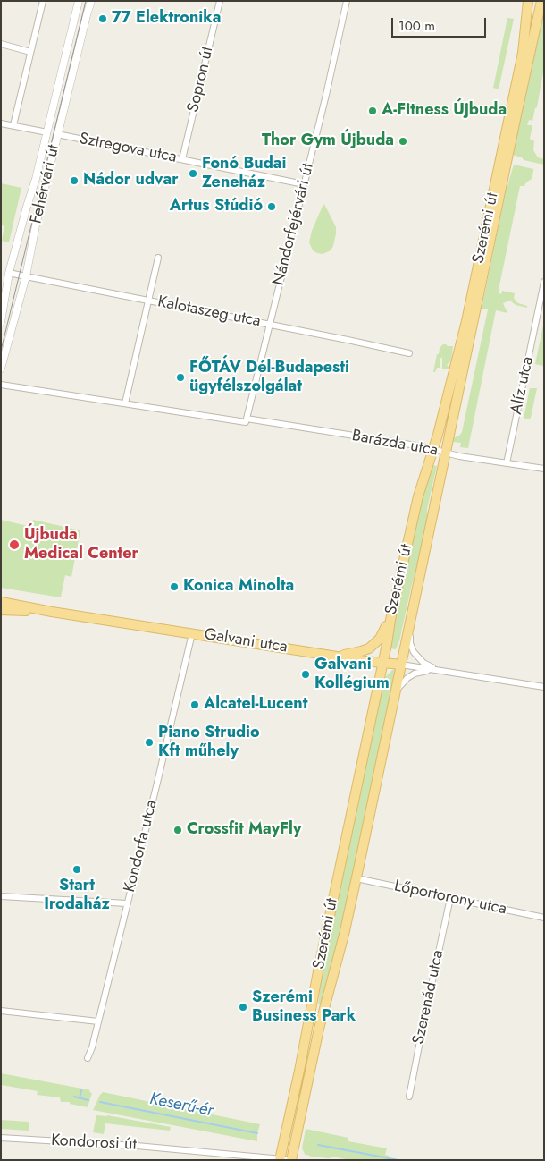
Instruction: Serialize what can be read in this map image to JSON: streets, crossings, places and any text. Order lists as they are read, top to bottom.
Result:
{
  "streets": {
    "main road": ["Szerémi út", "Galvani utca"],
    "street": [
      "Sopron út",
      "Sztregova utca",
      "Fehérvári út",
      "Nándorfejérvári út",
      "Kalotaszeg utca",
      "Alíz utca",
      "Barázda utca",
      "Kondorfa utca",
      "Lőportorony utca",
      "Szerenád utca",
      "Kondorosi út"
    ]
  },
  "crossings": [
    ["Sopron út", "Sztregova utca"],
    ["Sztregova utca", "Fehérvári út"],
    ["Sztregova utca", "Nándorfejérvári út"],
    ["Fehérvári út", "Kalotaszeg utca"],
    ["Nándorfejérvári út", "Kalotaszeg utca"],
    ["Nándorfejérvári út", "Barázda utca"],
    ["Szerémi út", "Barázda utca"],
    ["Szerémi út", "Galvani utca"],
    ["Szerémi út", "Lőportorony utca"],
    ["Szerémi út", "Kondorosi út"],
    ["Alíz utca", "Barázda utca"],
    ["Galvani utca", "Kondorfa utca"],
    ["Lőportorony utca", "Szerenád utca"]
  ],
  "water": ["Keserű-ér"],
  "places": [
    "77 Elektronika",
    "A-Fitness Újbuda",
    "Thor Gym Újbuda",
    "Fonó Budai Zeneház",
    "Nádor udvar",
    "Artus Stúdió",
    "FŐTÁV Dél-Budapesti ügyfélszolgálat",
    "Újbuda Medical Center",
    "Konica Minolta",
    "Galvani Kollégium",
    "Alcatel-Lucent",
    "Piano Strudio Kft műhely",
    "Crossfit MayFly",
    "Start Irodaház",
    "Szerémi Business Park"
  ],
  "scale_bar": "100 m"
}
